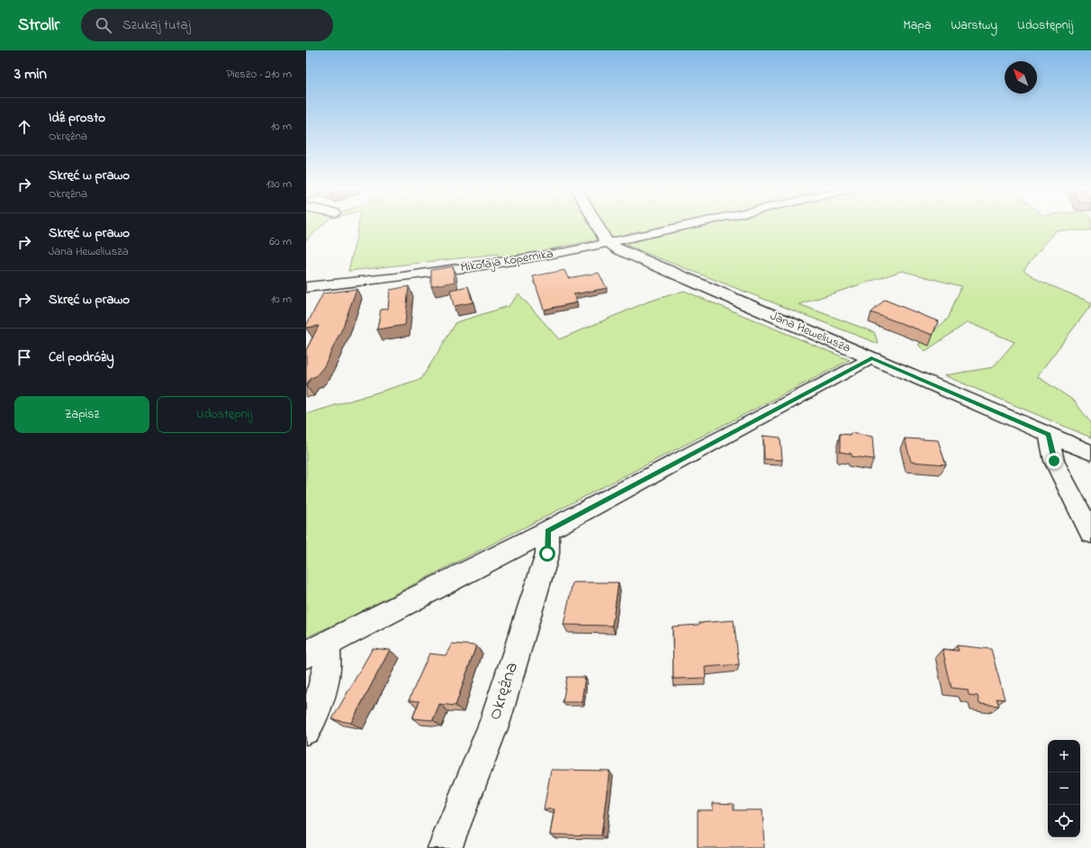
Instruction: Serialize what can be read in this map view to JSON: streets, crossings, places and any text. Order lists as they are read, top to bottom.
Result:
{
  "streets": {
    "street": ["Mikołaja Kopernika", "Jana Heweliusza", "Okrężna"]
  },
  "crossings": [
    ["Mikołaja Kopernika", "Jana Heweliusza"]
  ],
  "north": "top left",
  "page": {
    "header": "Strollr",
    "search": "Szukaj tutaj",
    "nav": ["Mapa", "Warstwy", "Udostępnij"],
    "heading": ["3 min", "Pieszo · 210 m"],
    "list": [
      ["Idź prosto", "Okrężna", "10 m"],
      ["Skręć w prawo", "Okrężna", "130 m"],
      ["Skręć w prawo", "Jana Heweliusza", "60 m"],
      ["Skręć w prawo", "10 m"],
      "Cel podróży"
    ],
    "buttons": ["Zapisz", "Udostępnij"],
    "map_buttons": ["+", "−"]
  }
}
